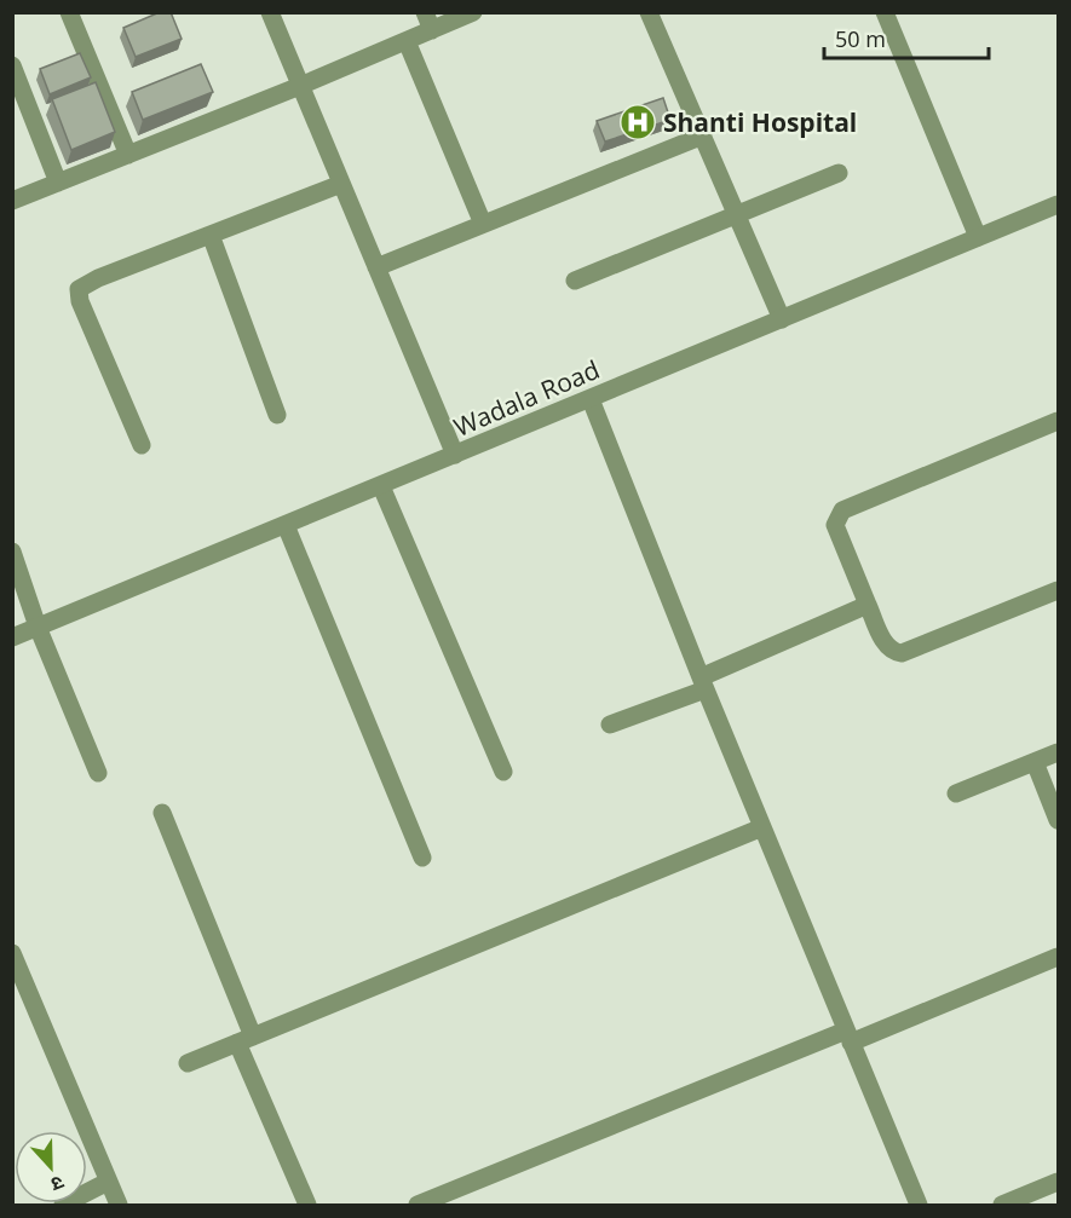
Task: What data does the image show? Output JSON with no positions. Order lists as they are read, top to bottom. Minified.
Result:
{"streets":{"street":["Wadala Road"]},"places":{"hospital":["Shanti Hospital"]},"scale_bar":"50 m","north":"bottom"}
